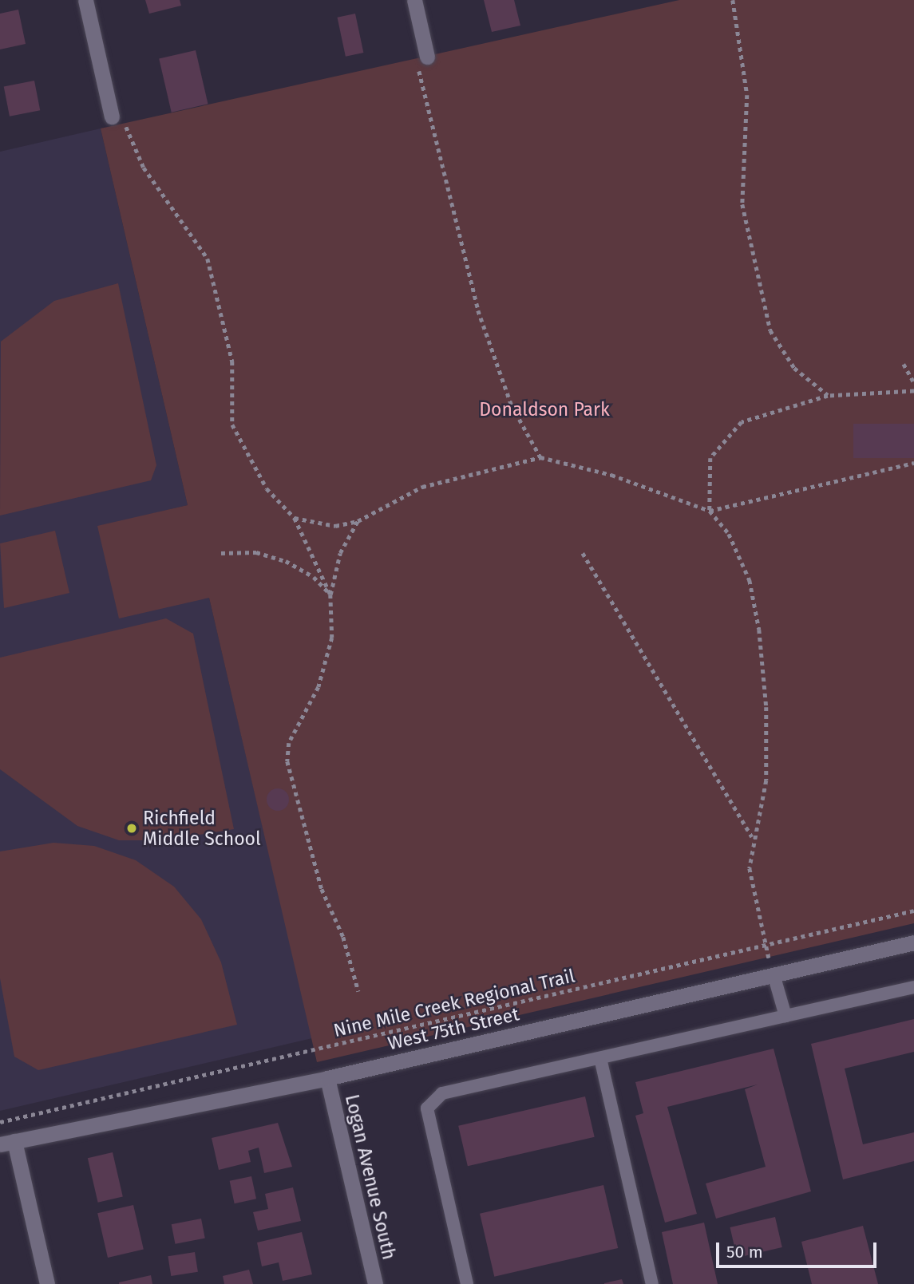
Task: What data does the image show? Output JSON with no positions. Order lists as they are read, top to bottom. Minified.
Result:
{"streets":{"street":["West 75th Street","Logan Avenue South"],"path":["Nine Mile Creek Regional Trail"]},"crossings":[["West 75th Street","Logan Avenue South"]],"parks":["Donaldson Park"],"places":["Richfield Middle School"],"scale_bar":"50 m"}
